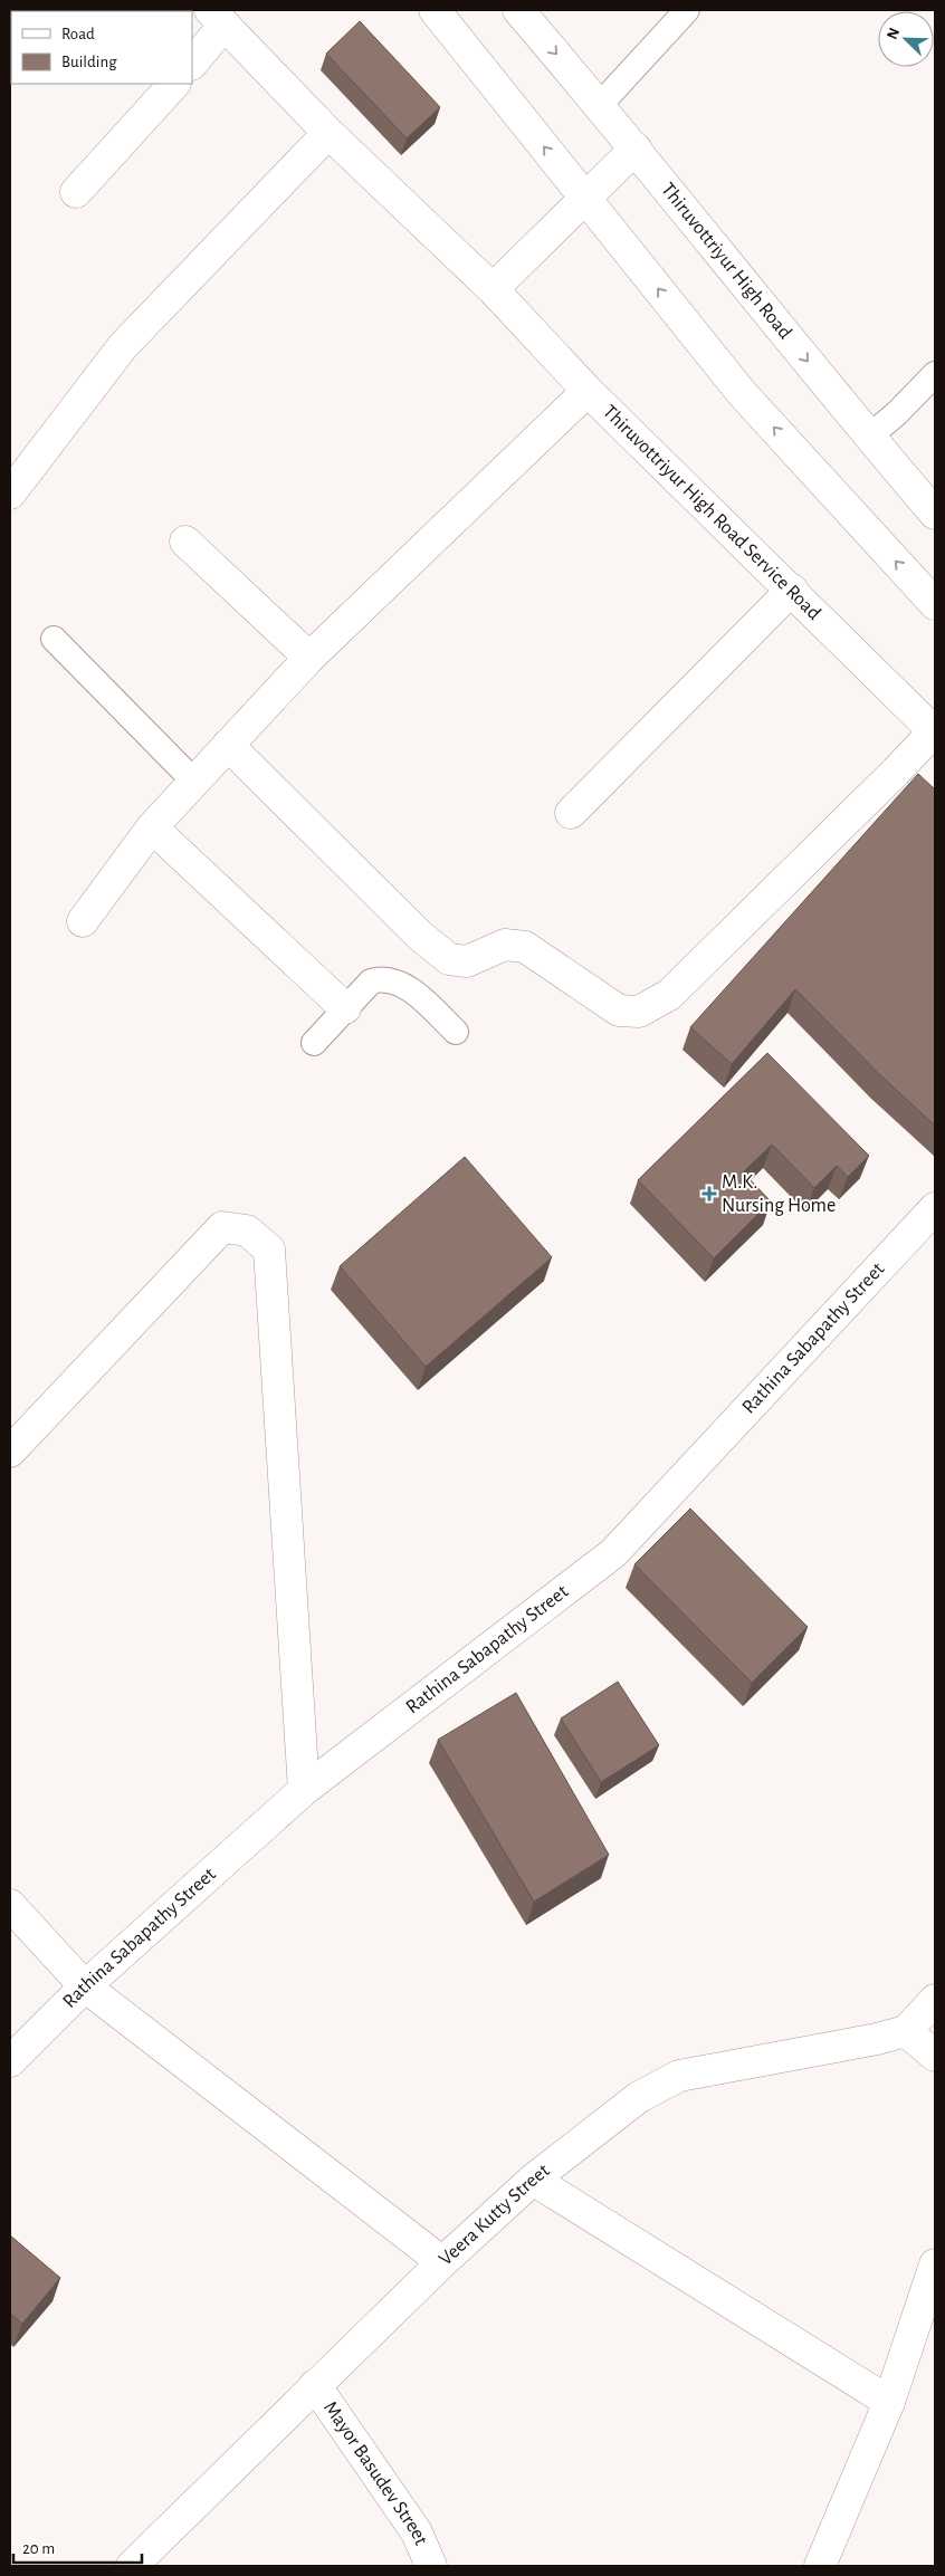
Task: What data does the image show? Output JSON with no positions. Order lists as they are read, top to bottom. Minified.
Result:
{"streets":{"street":["Thiruvottriyur High Road","Thiruvottriyur High Road Service Road","Rathina Sabapathy Street","Veera Kutty Street","Mayor Basudev Street"]},"crossings":[["Veera Kutty Street","Mayor Basudev Street"]],"places":{"health":["M.K. Nursing Home"]},"legend":["Road","Building"],"scale_bar":"20 m","north":"top left"}
